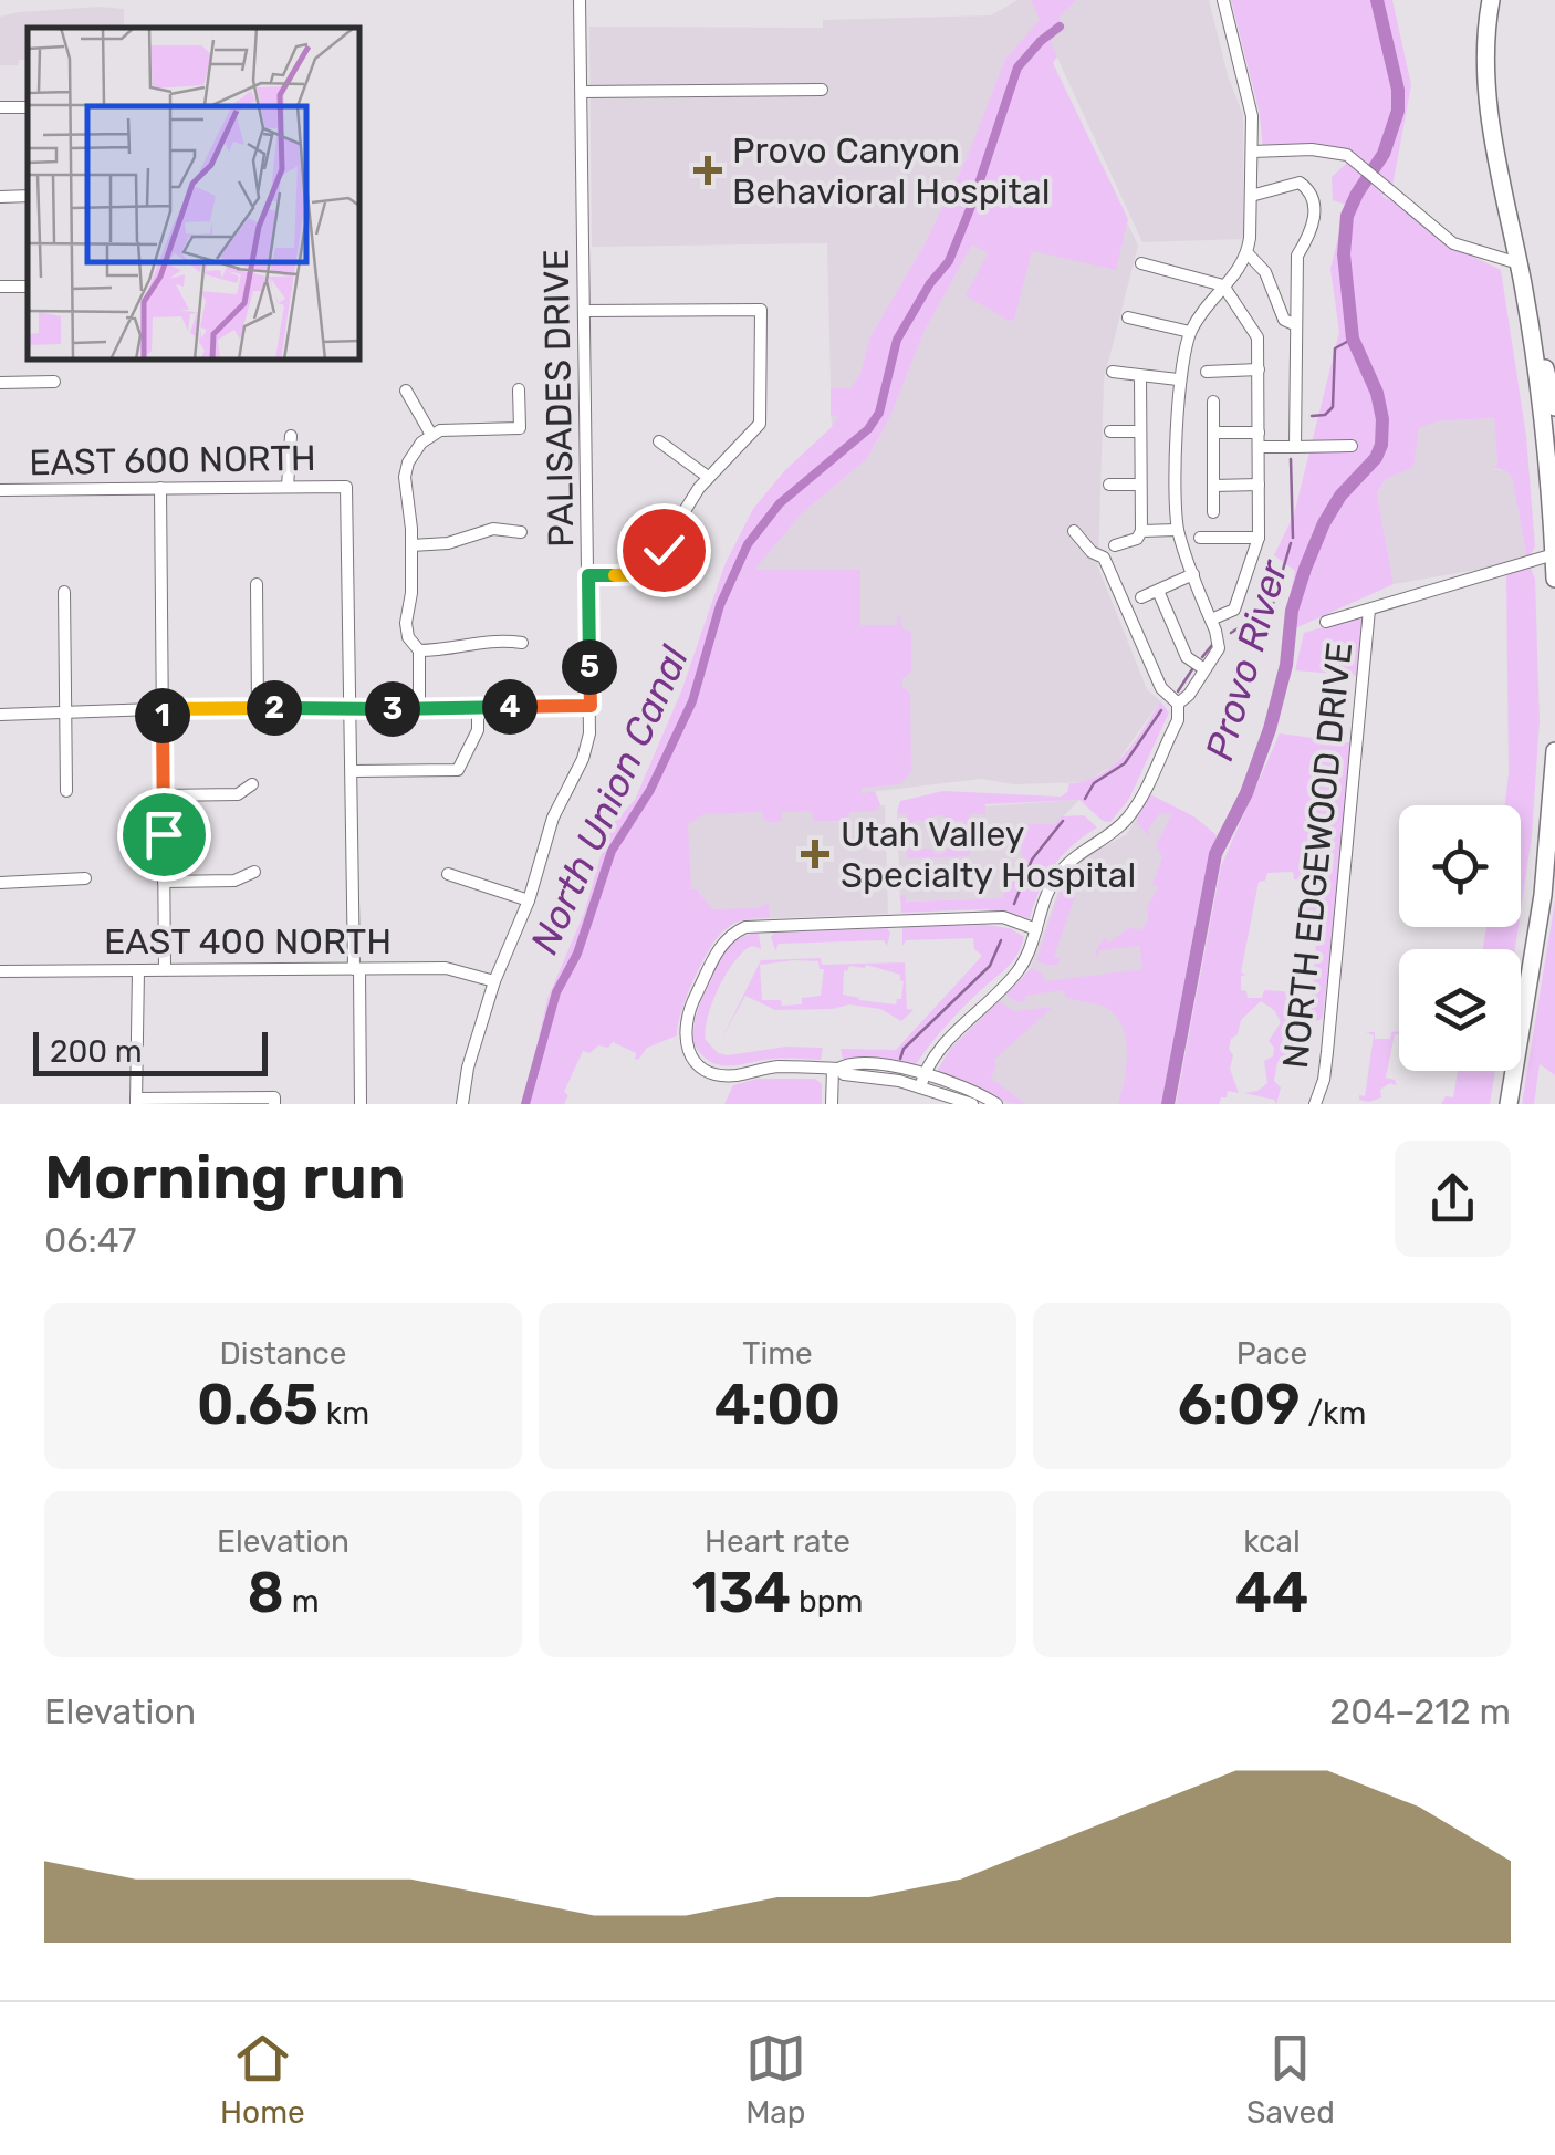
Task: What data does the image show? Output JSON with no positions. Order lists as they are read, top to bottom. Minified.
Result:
{"streets":{"street":["PALISADES DRIVE","EAST 600 NORTH","NORTH EDGEWOOD DRIVE","EAST 400 NORTH"]},"crossings":[["PALISADES DRIVE","EAST 400 NORTH"]],"water":["Provo River","North Union Canal"],"places":{"health":["Provo Canyon Behavioral Hospital","Utah Valley Specialty Hospital"]},"scale_bar":"200 m","page":{"pins":["5","4","2","3","1"],"scale":"200 m","heading":["Morning run","06:47"],"stats":[["Distance","0.65 km"],["Time","4:00"],["Pace","6:09 /km"],["Elevation","8 m"],["Heart rate","134 bpm"],["kcal","44"]],"chart":["Elevation","204–212 m"],"tabs":["Home","Map","Saved"]}}
